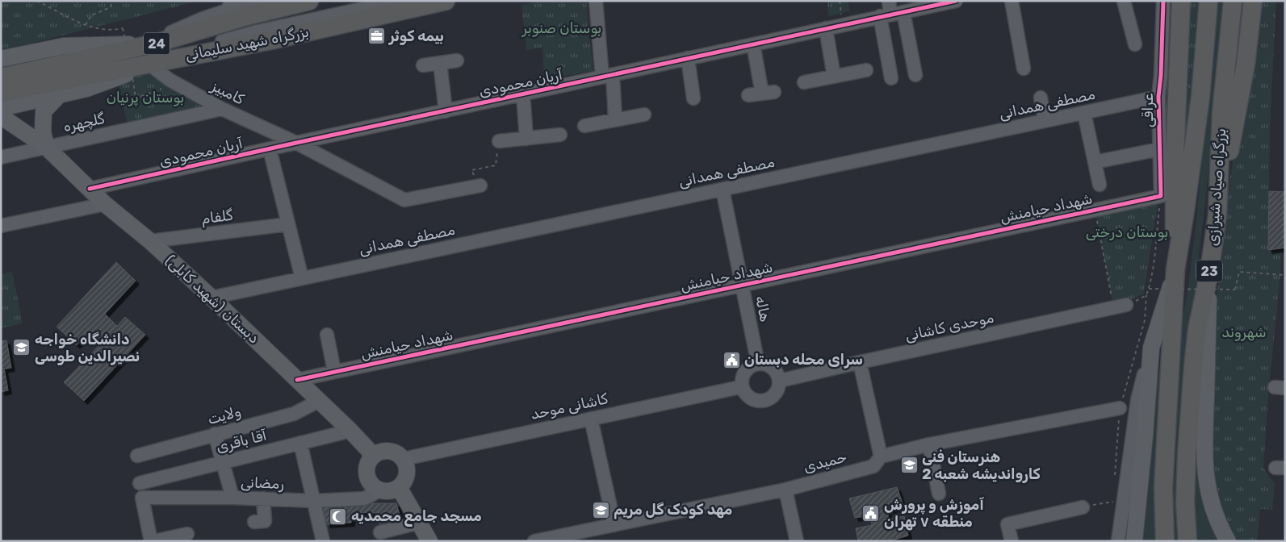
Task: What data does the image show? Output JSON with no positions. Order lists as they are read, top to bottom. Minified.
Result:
{"streets":{"highway":["24","بزرگراه شهید سلیمانی","بزرگراه صیاد شیرازی","23"],"main road":["دبستان (شهید کابلی)"],"street":["آریان محمودی","کامبیز","مصطفی همدانی","عراقی","گلچهره","شهداد حیامنش","گلفام","هاله","موحدی کاشانی","کاشانی موحد","ولایت","آقا باقری","حمیدی","رمضانی"]},"crossings":[["بزرگراه شهید سلیمانی","کامبیز"],["آریان محمودی","کامبیز"],["آریان محمودی","دبستان (شهید کابلی)"],["کامبیز","گلچهره"],["مصطفی همدانی","عراقی"],["مصطفی همدانی","دبستان (شهید کابلی)"],["مصطفی همدانی","هاله"],["عراقی","شهداد حیامنش"],["گلچهره","دبستان (شهید کابلی)"],["شهداد حیامنش","دبستان (شهید کابلی)"],["شهداد حیامنش","هاله"],["گلفام","دبستان (شهید کابلی)"],["دبستان (شهید کابلی)","کاشانی موحد"],["دبستان (شهید کابلی)","ولایت"],["دبستان (شهید کابلی)","آقا باقری"],["دبستان (شهید کابلی)","رمضانی"],["هاله","موحدی کاشانی"],["هاله","کاشانی موحد"],["موحدی کاشانی","کاشانی موحد"],["کاشانی موحد","رمضانی"]],"parks":["بوستان صنوبر","بوستان پرنیان","بوستان درختی","شهروند"],"places":{"office":["بیمه کوثر"],"school or university":["دانشگاه خواجه نصیرالدین طوسی","هنرستان فنی کارواندیشه شعبه 2","مهد کودک گل مریم"],"public building":["سرای محله دبستان","آموزش و پرورش منطقه ۷ تهران"],"mosque":["مسجد جامع محمدیه"]}}
